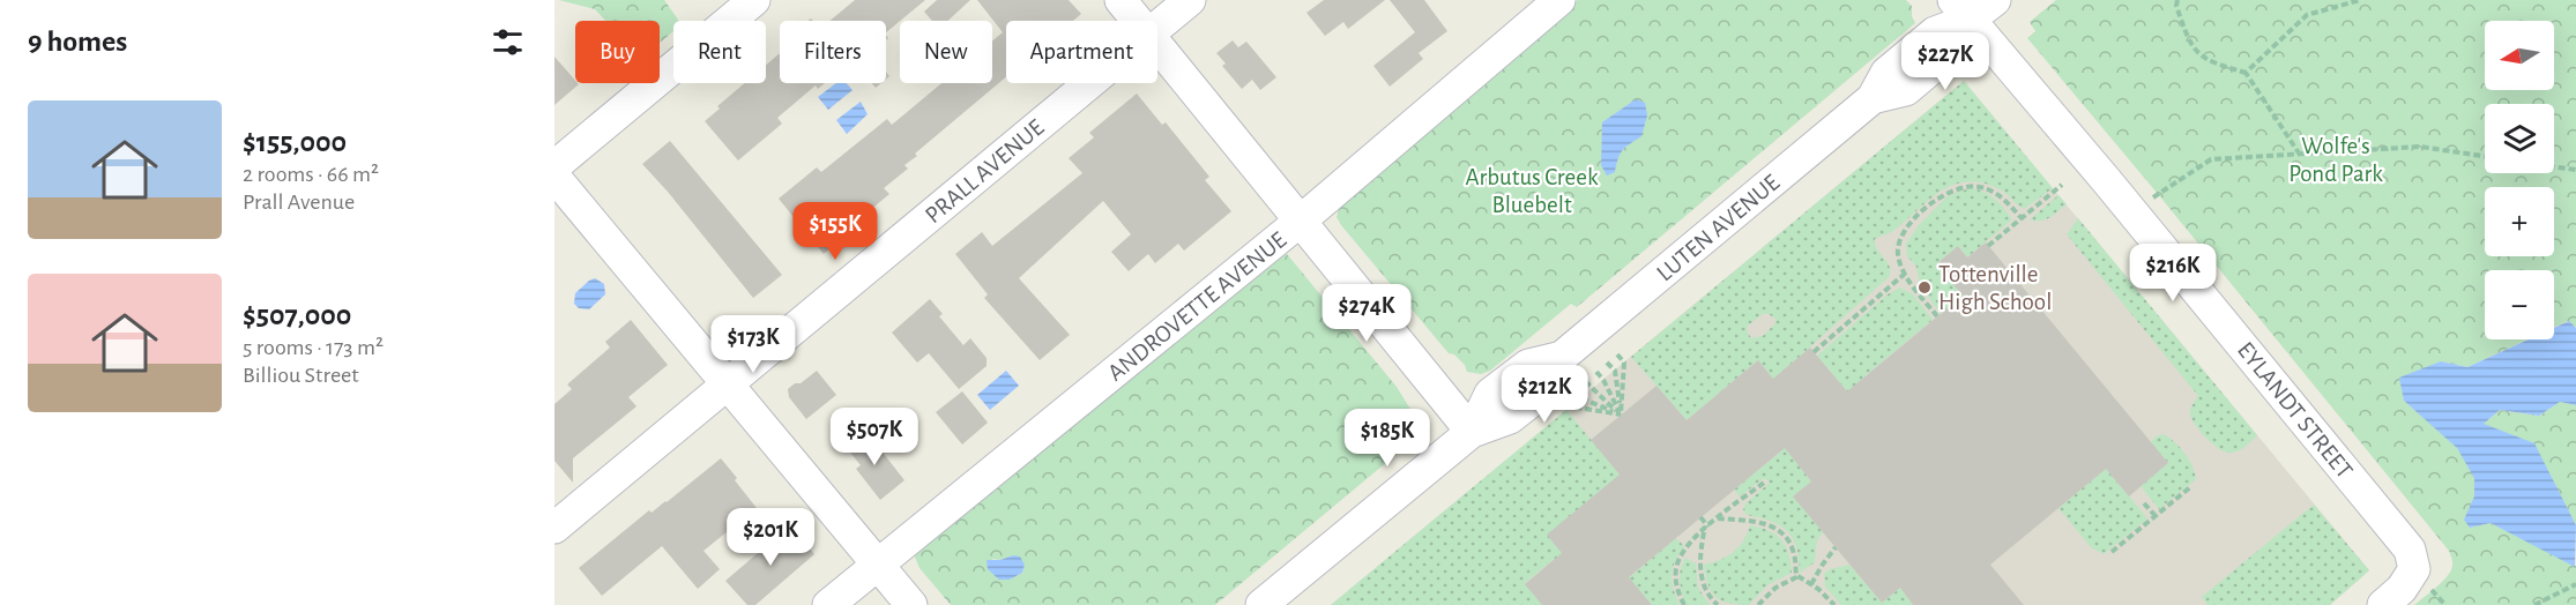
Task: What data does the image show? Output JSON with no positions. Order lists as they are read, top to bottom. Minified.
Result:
{"streets":{"street":["PRALL AVENUE","LUTEN AVENUE","ANDROVETTE AVENUE","EYLANDT STREET"]},"crossings":[["LUTEN AVENUE","EYLANDT STREET"]],"parks":["Wolfe's Pond Park","Arbutus Creek Bluebelt"],"places":["Tottenville High School"],"north":"left","page":{"heading":"9 homes","map_buttons":["+","−"],"chip":["Buy","Rent","Filters","New","Apartment"],"price":["$227K","$155K","$216K","$274K","$173K","$212K","$507K","$185K","$201K"],"list":[{"name":"$155,000","note":"2 rooms · 66 m² · Prall Avenue"},{"name":"$507,000","note":"5 rooms · 173 m² · Billiou Street"}]}}
